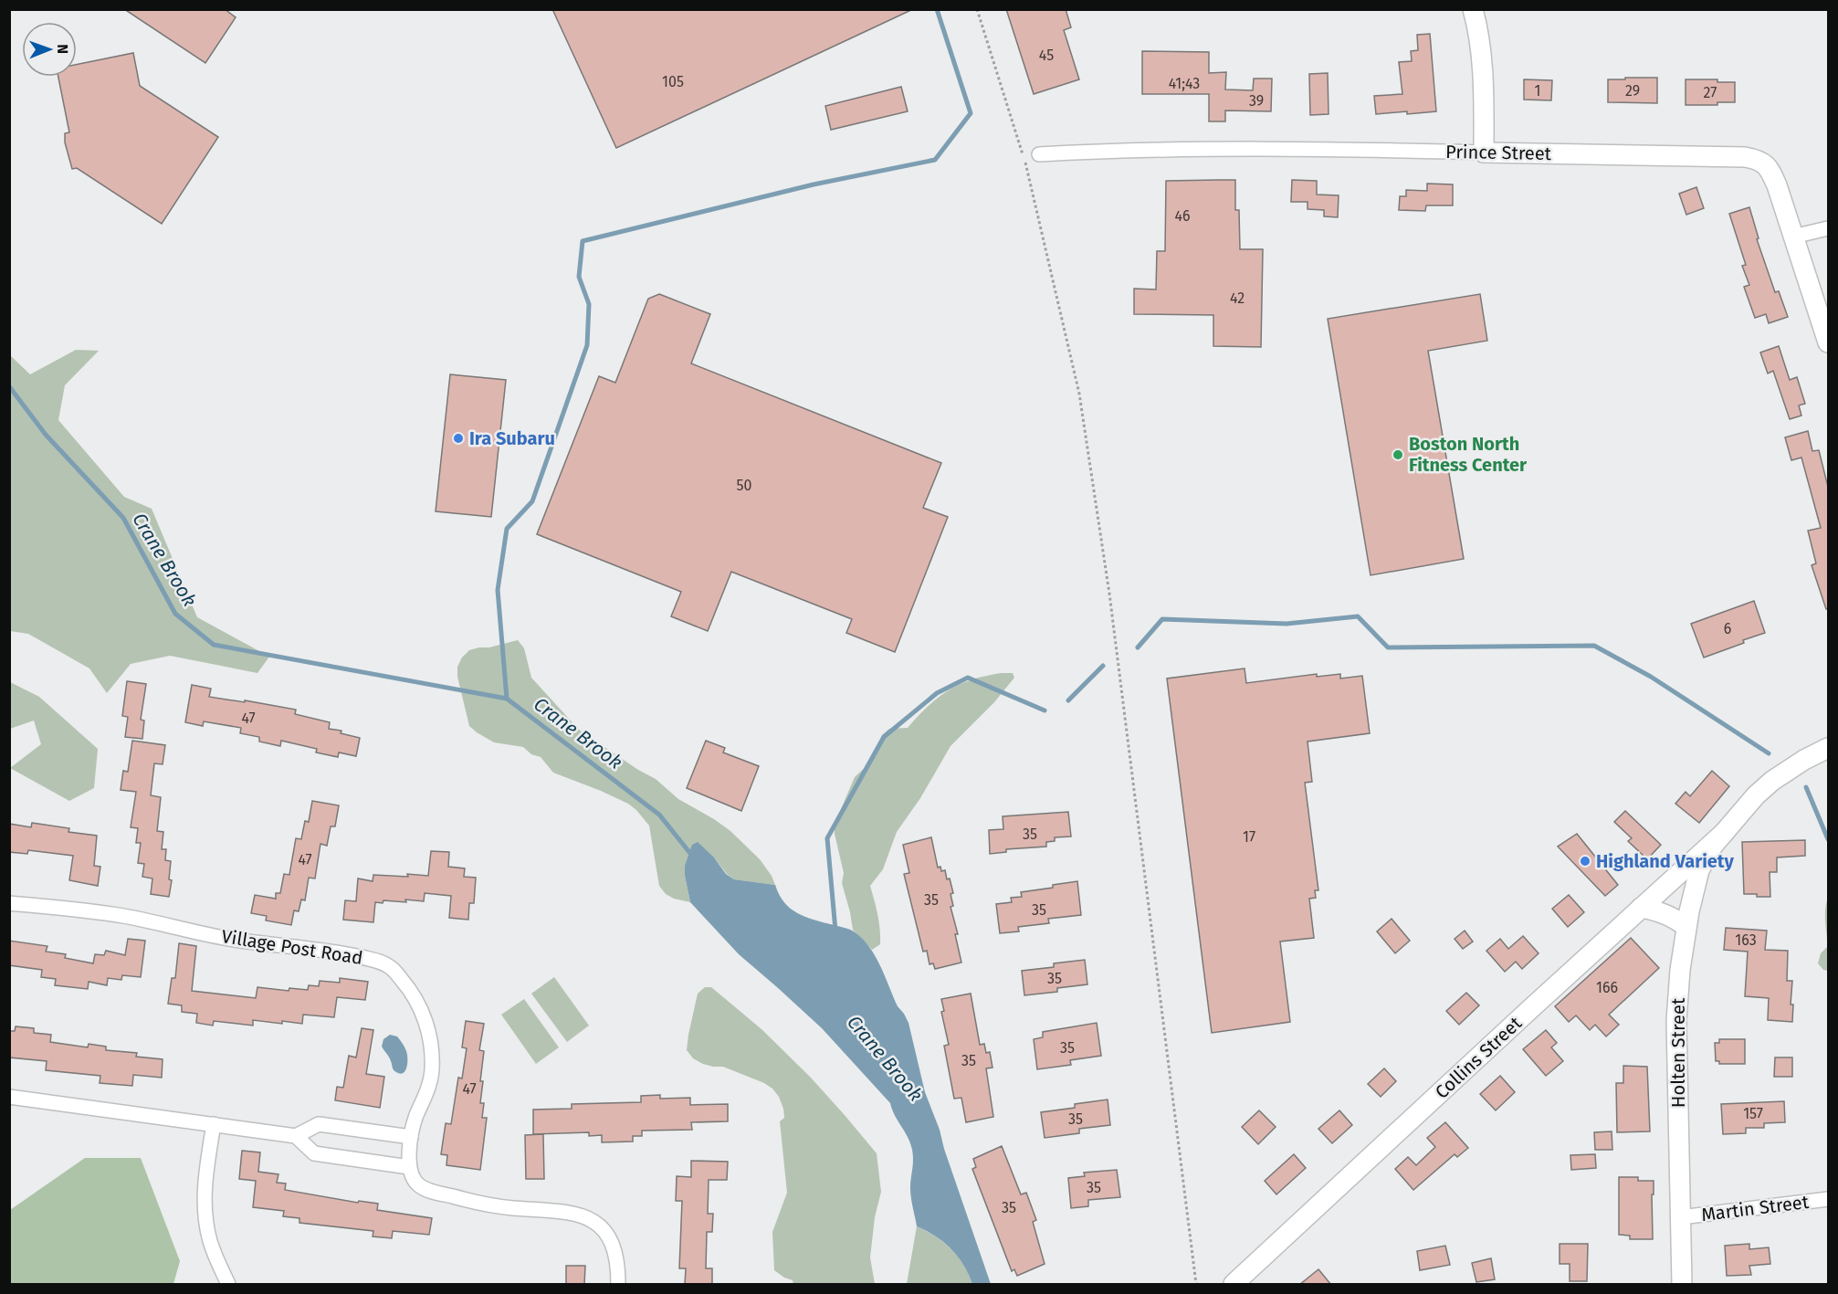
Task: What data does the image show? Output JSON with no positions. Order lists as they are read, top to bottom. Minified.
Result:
{"streets":{"main road":["Prince Street","Holten Street","Collins Street"],"street":["Village Post Road","Martin Street"]},"crossings":[["Holten Street","Collins Street"],["Holten Street","Martin Street"]],"water":["Crane Brook"],"places":["Ira Subaru","Boston North Fitness Center","Highland Variety"],"house_numbers":["45","105","41;43","1","29","27","39","46","42","50","6","47","35","17","47","35","35","163","35","166","35","35","47","157","35","35","35"],"north":"right"}
